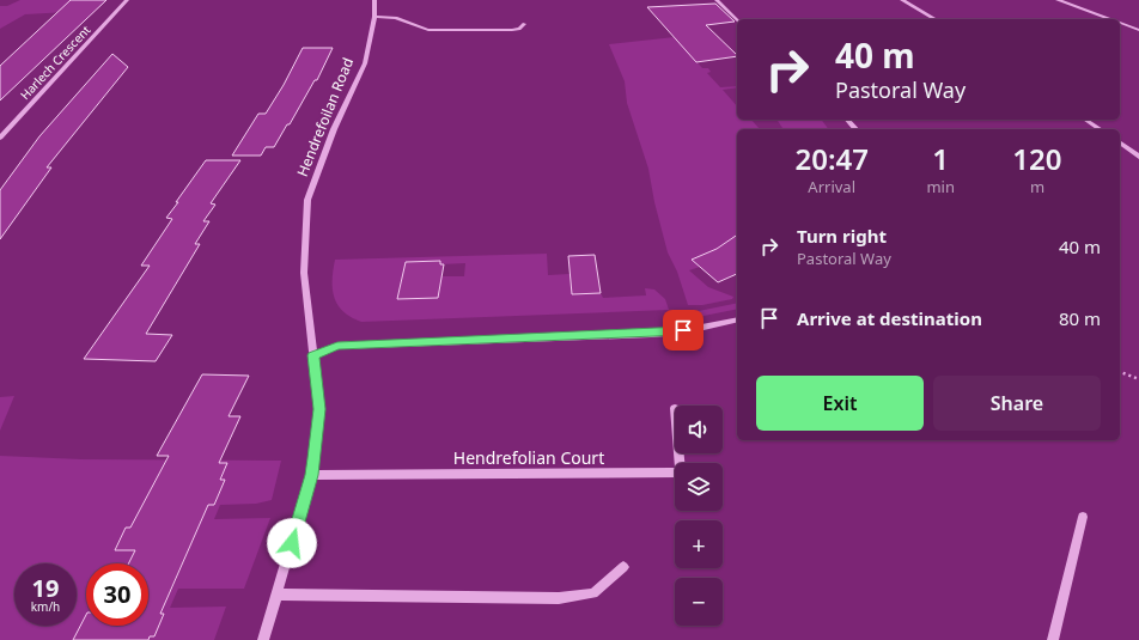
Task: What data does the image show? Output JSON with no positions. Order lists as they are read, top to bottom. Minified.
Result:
{"streets":{"street":["Harlech Crescent","Hendrefoilan Road","Hendrefolian Court"]},"crossings":[["Hendrefoilan Road","Hendrefolian Court"]],"page":{"turn":["40 m","Pastoral Way"],"eta":["20:47","Arrival","1","min","120","m"],"list":[{"name":"Turn right","note":"Pastoral Way","value":"40 m"},{"name":"Arrive at destination","value":"80 m"}],"buttons":["Exit","Share"],"map_buttons":["+","−"],"speed":"19 km/h","limit":"30"}}
